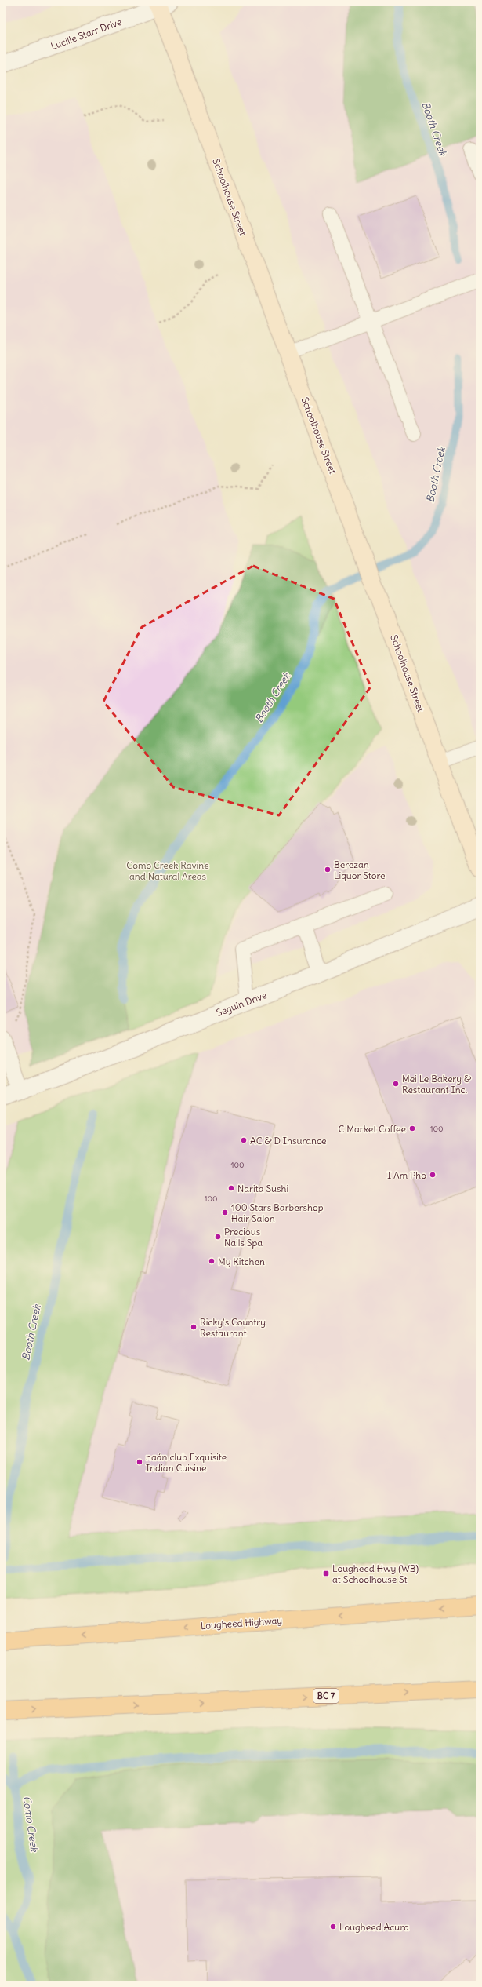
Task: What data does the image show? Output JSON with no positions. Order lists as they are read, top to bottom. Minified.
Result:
{"streets":{"main road":["Schoolhouse Street","Lougheed Highway","BC 7"],"street":["Lucille Starr Drive","Seguin Drive"]},"crossings":[["Lucille Starr Drive","Schoolhouse Street"]],"water":["Booth Creek","Como Creek"],"parks":["Como Creek Ravine and Natural Areas"],"places":{"other":["Berezan Liquor Store","Mei Le Bakery & Restaurant Inc.","C Market Coffee","AC & D Insurance","I Am Pho","Narita Sushi","100 Stars Barbershop Hair Salon","Precious Nails Spa","My Kitchen","Ricky's Country Restaurant","naán club Exquisite Indian Cuisine","Lougheed Acura"],"transit":["Lougheed Hwy (WB) at Schoolhouse St"]},"house_numbers":["100","100","100"]}
